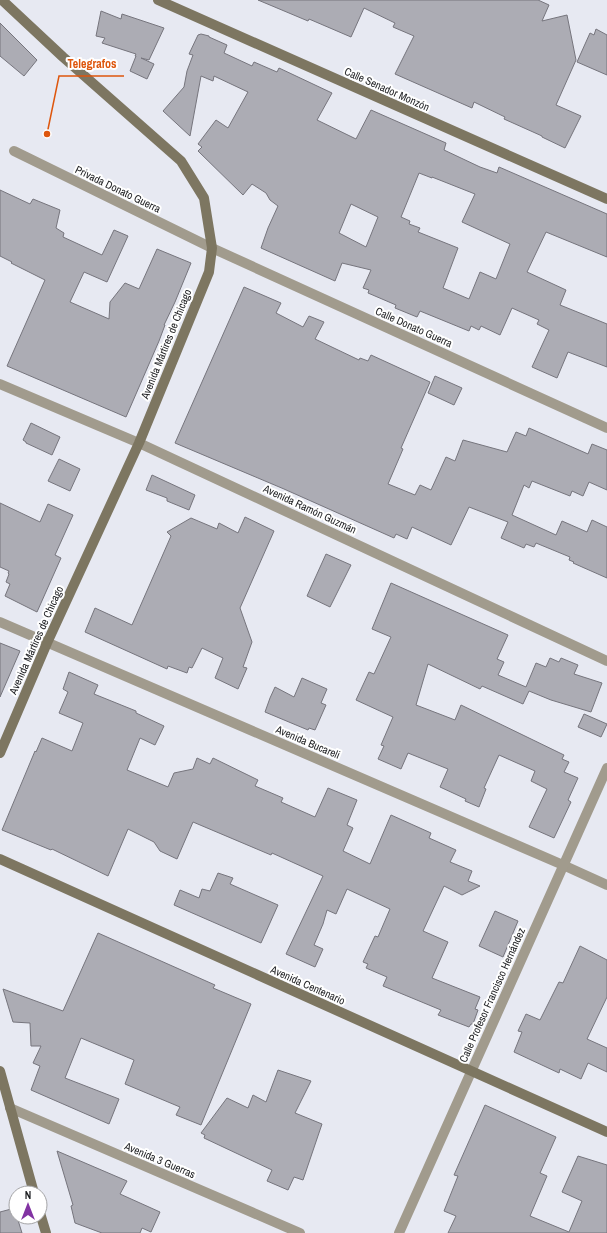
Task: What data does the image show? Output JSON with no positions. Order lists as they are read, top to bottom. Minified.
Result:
{"streets":{"street":["Calle Senador Monzón","Privada Donato Guerra","Calle Donato Guerra","Avenida Mártires de Chicago","Avenida Ramón Guzmán","Avenida Bucareli","Avenida Centenario","Calle Profesor Francisco Hernández","Avenida 3 Guerras"]},"crossings":[["Privada Donato Guerra","Calle Donato Guerra"],["Privada Donato Guerra","Avenida Mártires de Chicago"],["Calle Donato Guerra","Avenida Mártires de Chicago"],["Avenida Mártires de Chicago","Avenida Ramón Guzmán"],["Avenida Mártires de Chicago","Avenida Bucareli"],["Avenida Bucareli","Calle Profesor Francisco Hernández"],["Avenida Centenario","Calle Profesor Francisco Hernández"]],"places":["Telegrafos"],"north":"top"}
